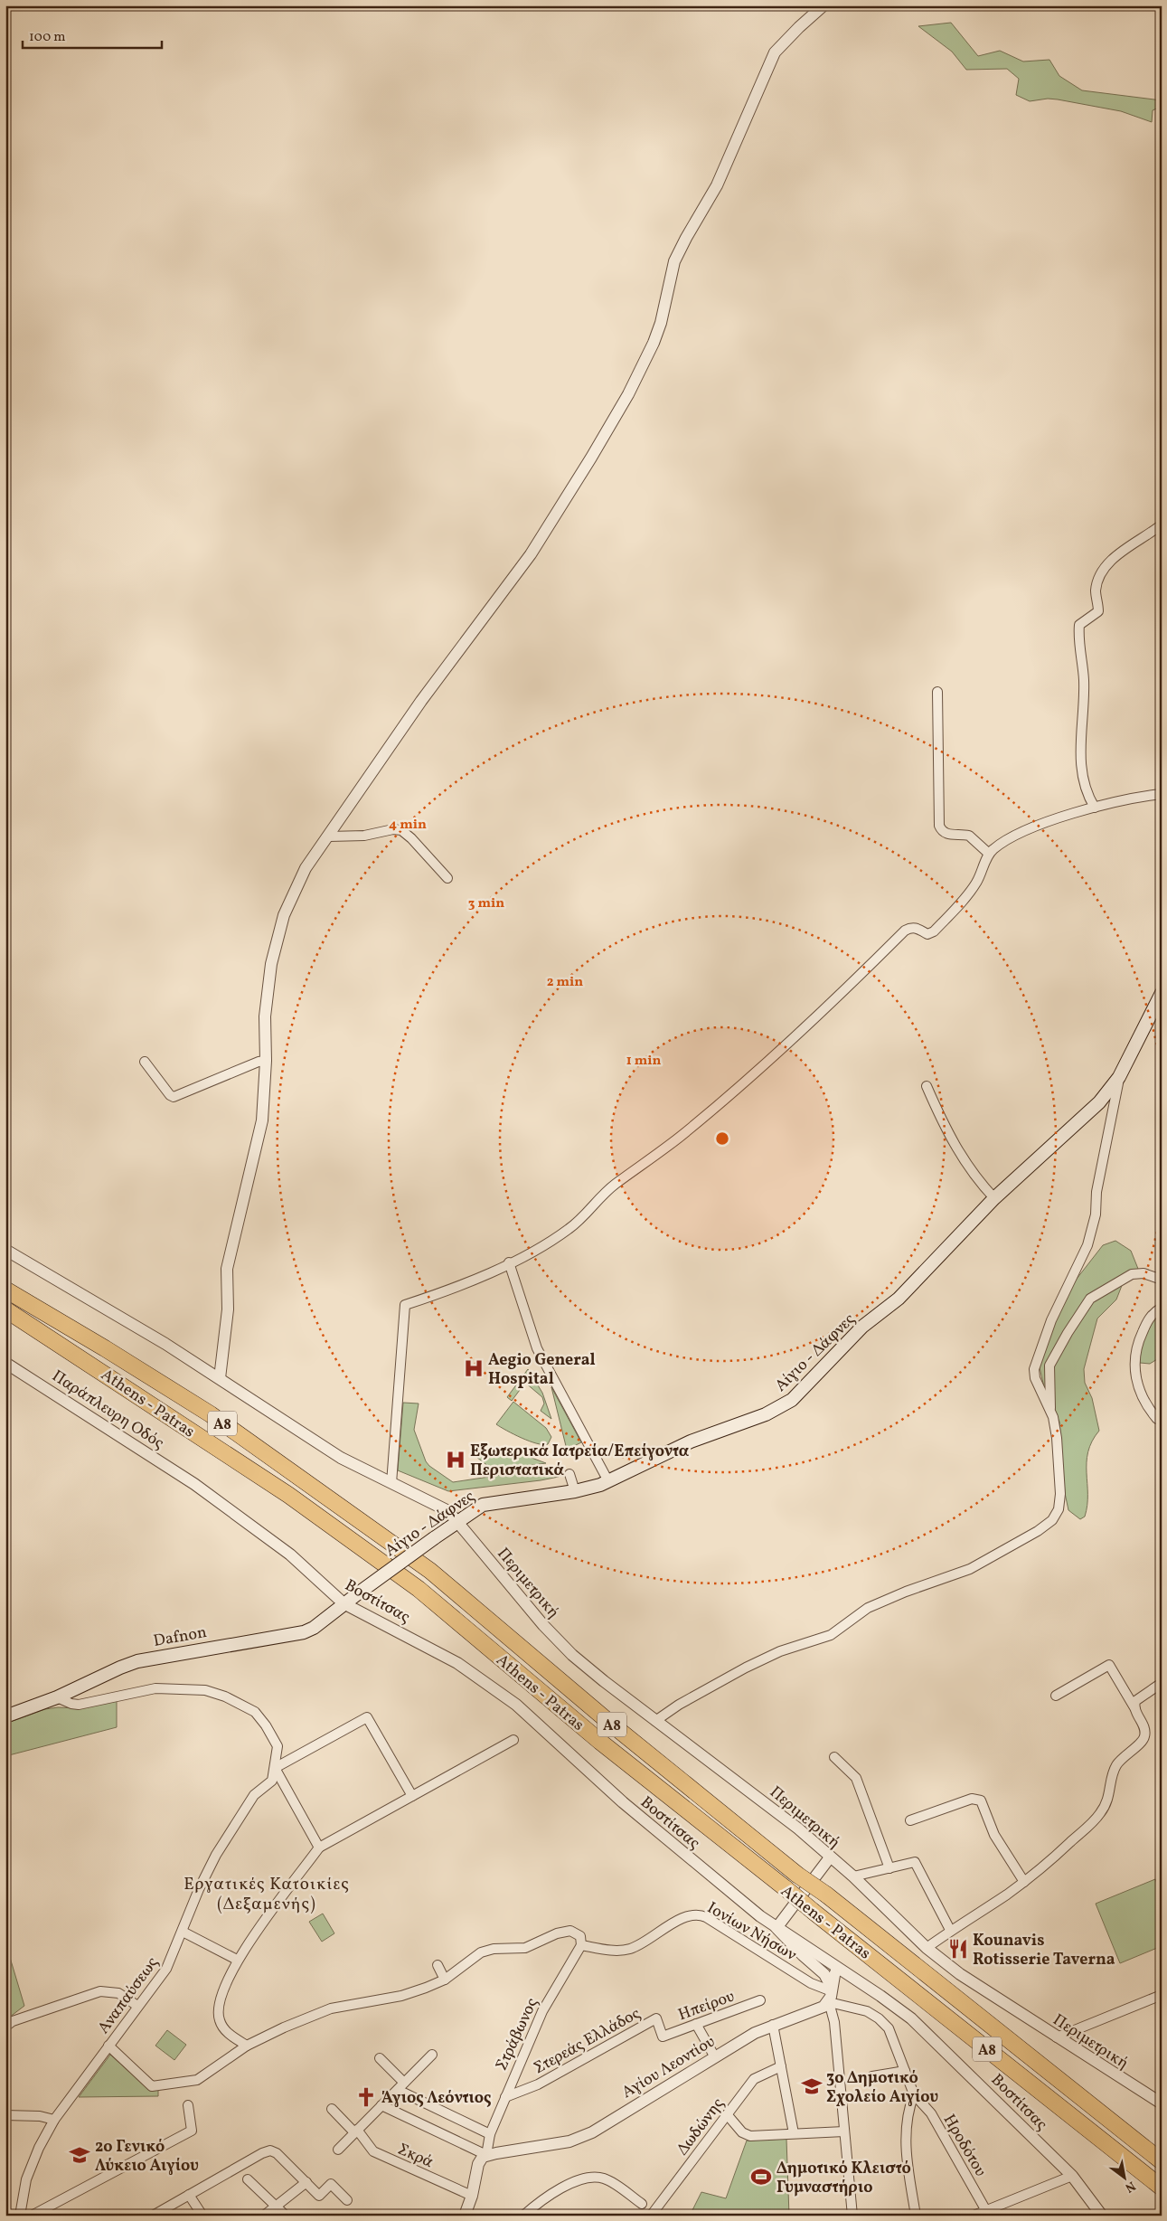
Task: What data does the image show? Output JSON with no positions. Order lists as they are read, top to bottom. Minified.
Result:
{"streets":{"highway":["Athens - Patras","Α8"],"main road":["Αίγιο - Δάφνες","Dafnon"],"street":["Παράπλευρη Οδός","Περιμετρική","Βοστίτσας","Ιονίων Νήσων","Αναπαύσεως","Ηπείρου","Στράβωνος","Στερεάς Ελλάδος","Αγίου Λεοντίου","Δωδώνης","Ηροδότου","Σκρά"]},"crossings":[["Αίγιο - Δάφνες","Περιμετρική"],["Αίγιο - Δάφνες","Dafnon"],["Παράπλευρη Οδός","Βοστίτσας"],["Βοστίτσας","Dafnon"],["Dafnon","Αναπαύσεως"],["Ιονίων Νήσων","Στράβωνος"],["Ιονίων Νήσων","Αγίου Λεοντίου"],["Ιονίων Νήσων","Ηροδότου"],["Ηπείρου","Στερεάς Ελλάδος"],["Στράβωνος","Στερεάς Ελλάδος"],["Στράβωνος","Αγίου Λεοντίου"],["Στράβωνος","Σκρά"],["Αγίου Λεοντίου","Ηροδότου"]],"districts":["Εργατικές Κατοικίες (Δεξαμενής)"],"places":{"hospital":["Aegio General Hospital","Εξωτερικά Ιατρεία/Επείγοντα Περιστατικά"],"restaurant":["Kounavis Rotisserie Taverna"],"school or university":["3ο Δημοτικό Σχολείο Αιγίου","2ο Γενικό Λύκειο Αιγίου"],"church":["Άγιος Λεόντιος"],"sports":["Δημοτικό Κλειστό Γυμναστήριο"]},"scale_bar":"100 m","north":"bottom right","rings":["4 min","3 min","2 min","1 min"]}
